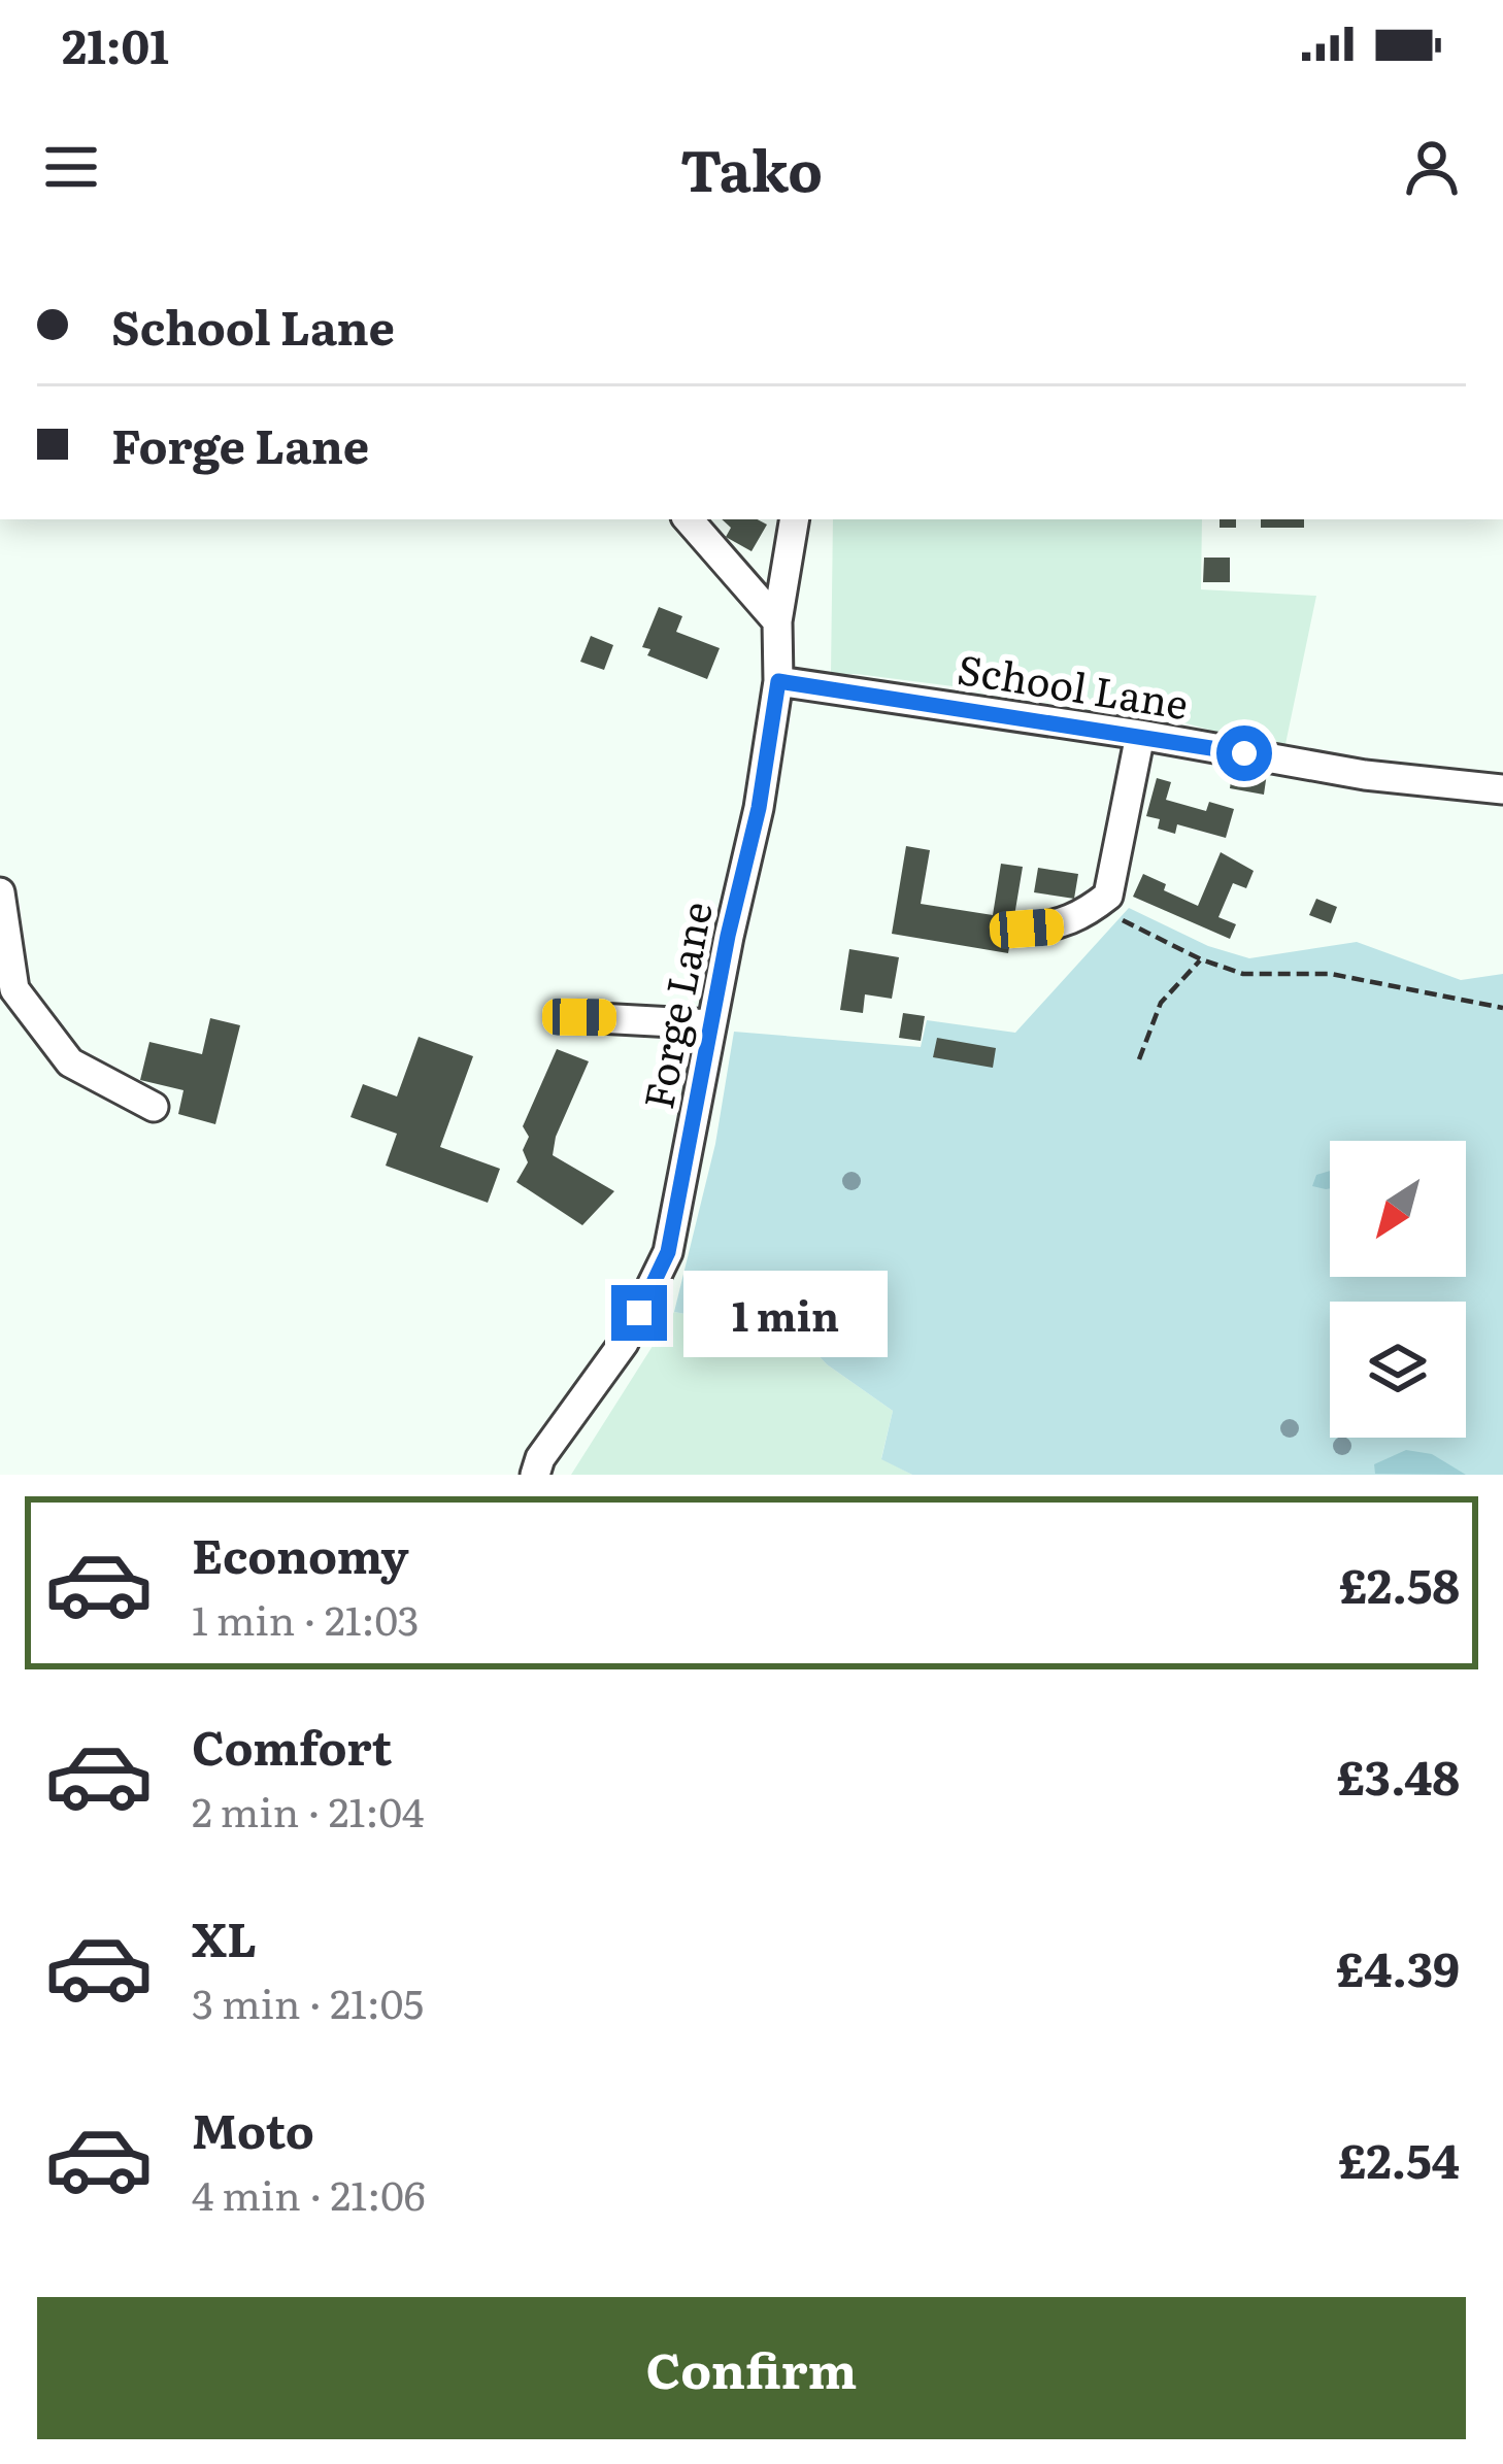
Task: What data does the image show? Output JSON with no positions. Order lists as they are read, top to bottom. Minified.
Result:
{"streets":{"street":["School Lane","Forge Lane"]},"crossings":[["School Lane","Forge Lane"]],"north":"bottom left","page":{"status":"21:01","header":"Tako","banner":["School Lane","Forge Lane"],"bubble":"1 min","list":[{"name":"Economy","note":"1 min · 21:03","value":"£2.58"},{"name":"Comfort","note":"2 min · 21:04","value":"£3.48"},{"name":"XL","note":"3 min · 21:05","value":"£4.39"},{"name":"Moto","note":"4 min · 21:06","value":"£2.54"}],"buttons":"Confirm"}}
